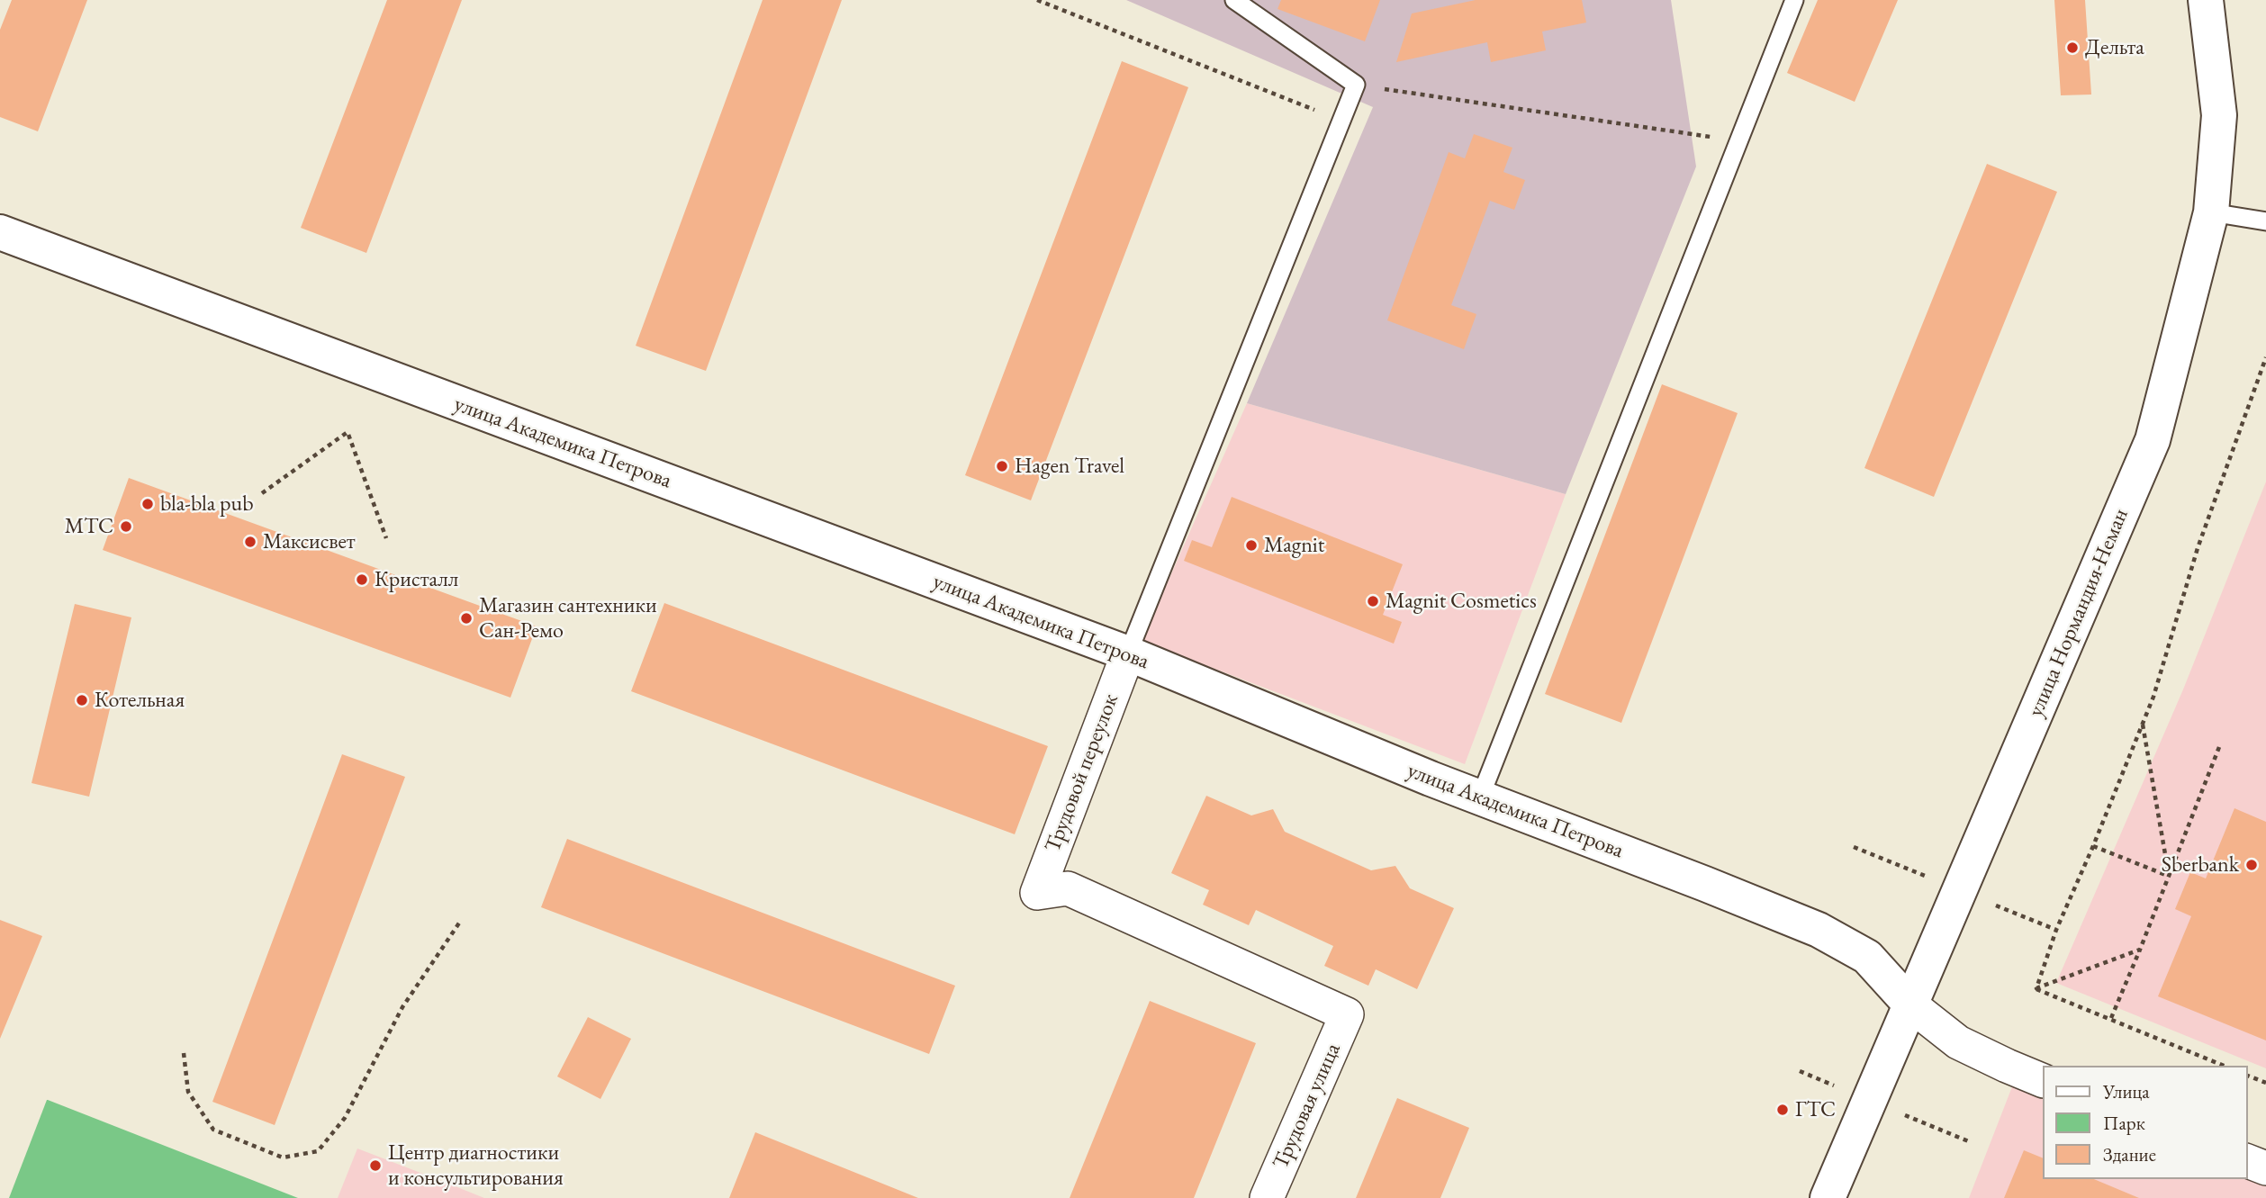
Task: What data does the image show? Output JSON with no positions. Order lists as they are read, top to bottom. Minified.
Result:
{"streets":{"street":["улица Академика Петрова","улица Нормандия-Неман","Трудовой переулок","Трудовая улица"]},"crossings":[["улица Академика Петрова","улица Нормандия-Неман"],["улица Академика Петрова","Трудовой переулок"],["Трудовой переулок","Трудовая улица"]],"places":["Дельта","Hagen Travel","bla-bla pub","МТС","Максисвет","Magnit","Кристалл","Magnit Cosmetics","Магазин сантехники Сан-Ремо","Котельная","Sberbank","ГТС","Центр диагностики и консультирования"],"legend":["Улица","Парк","Здание"]}
